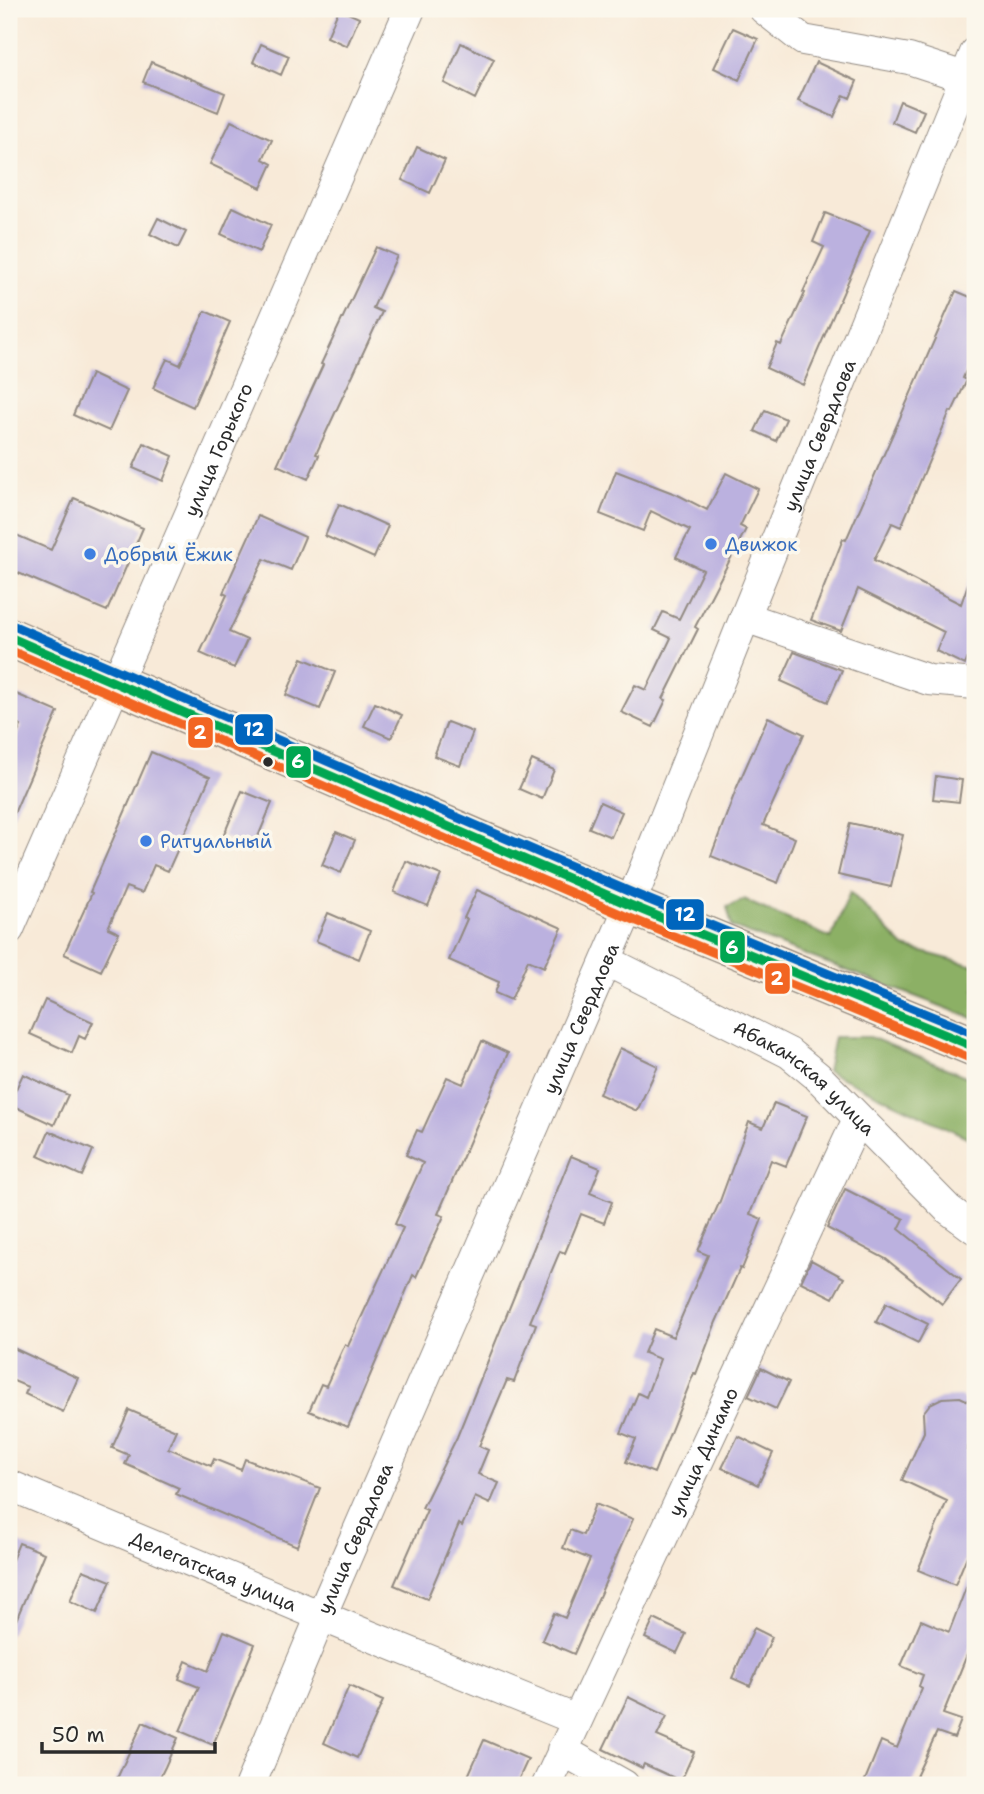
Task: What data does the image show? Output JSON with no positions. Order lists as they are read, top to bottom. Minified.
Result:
{"streets":{"street":["улица Свердлова","улица Горького","Абаканская улица","улица Динамо","Делегатская улица"]},"crossings":[["улица Свердлова","Абаканская улица"],["улица Свердлова","Делегатская улица"],["Абаканская улица","улица Динамо"],["улица Динамо","Делегатская улица"]],"places":["Движок","Добрый Ёжик","Ритуальный"],"lines":["transit line 12","transit line 6","transit line 2"],"scale_bar":"50 m"}
